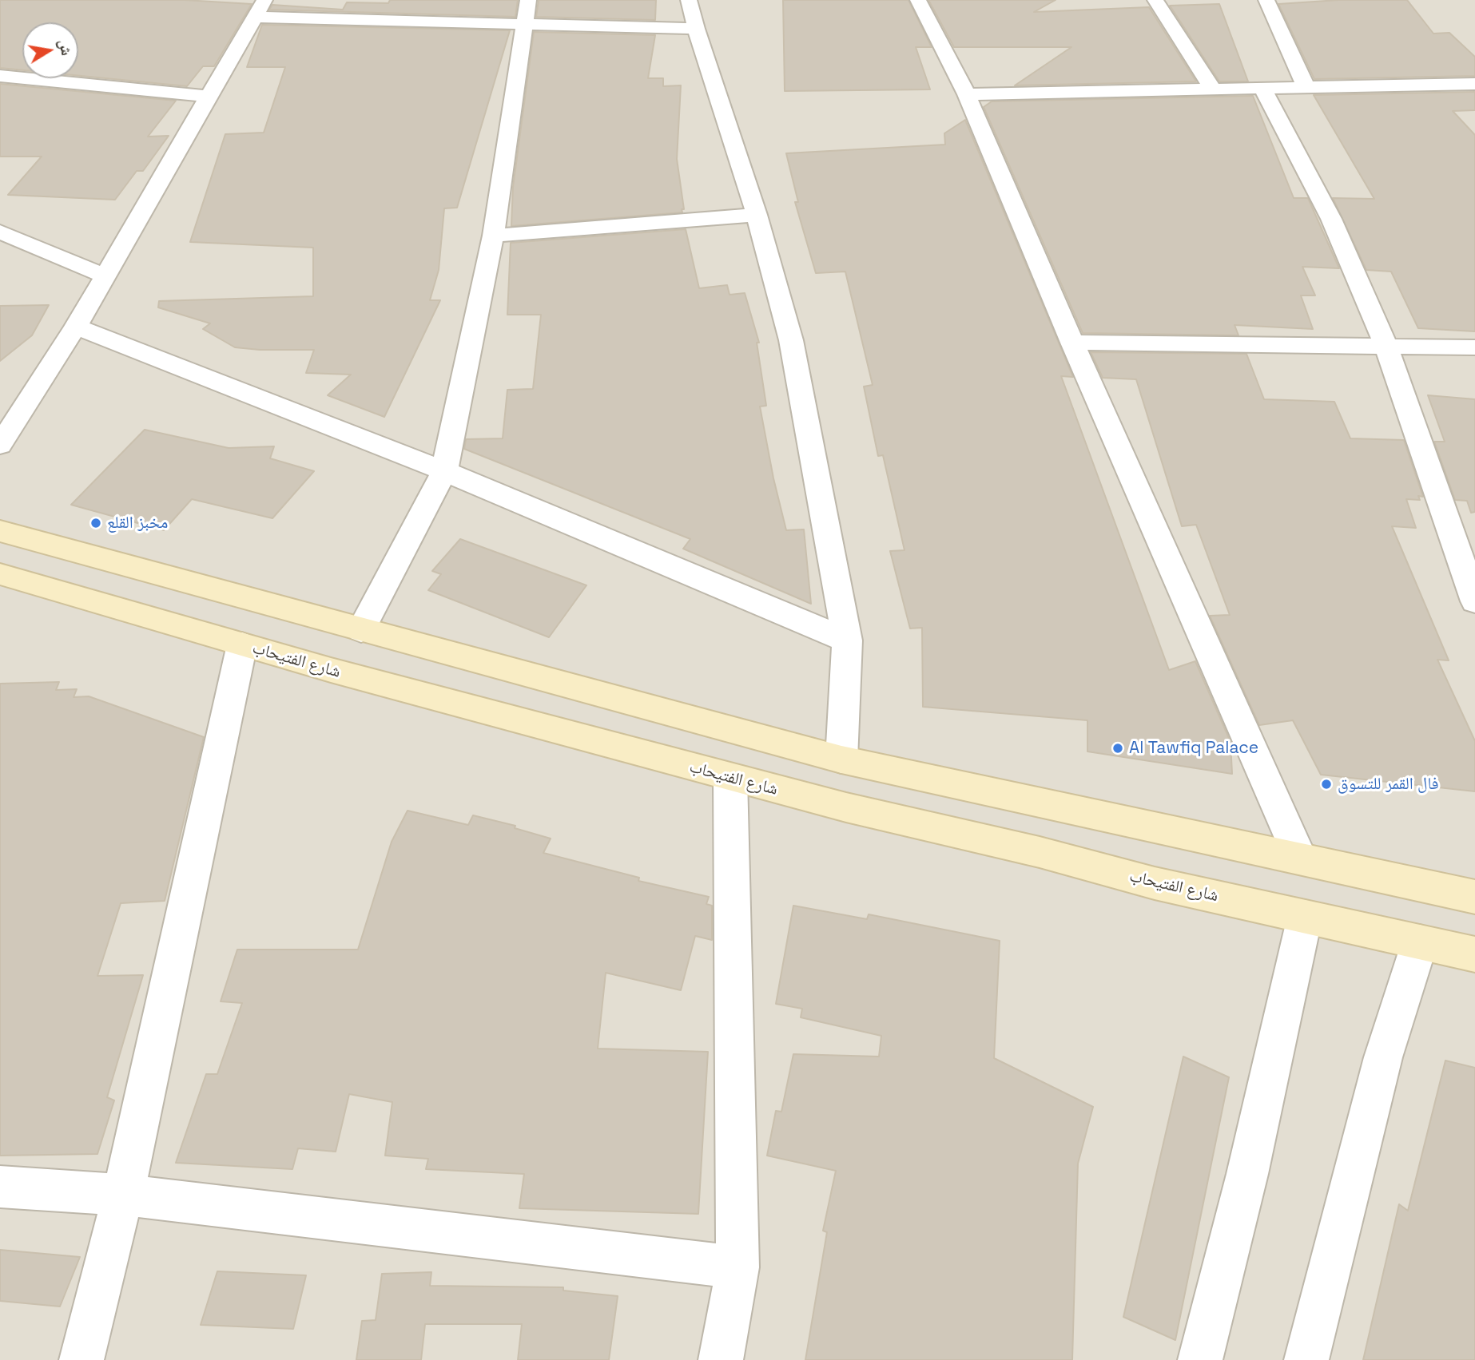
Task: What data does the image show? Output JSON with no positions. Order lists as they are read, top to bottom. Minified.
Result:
{"streets":{"main road":["شارع الفتيحاب"]},"places":["مخبز القلع","Al Tawfiq Palace","فال القمر للتسوق"],"north":"right"}
